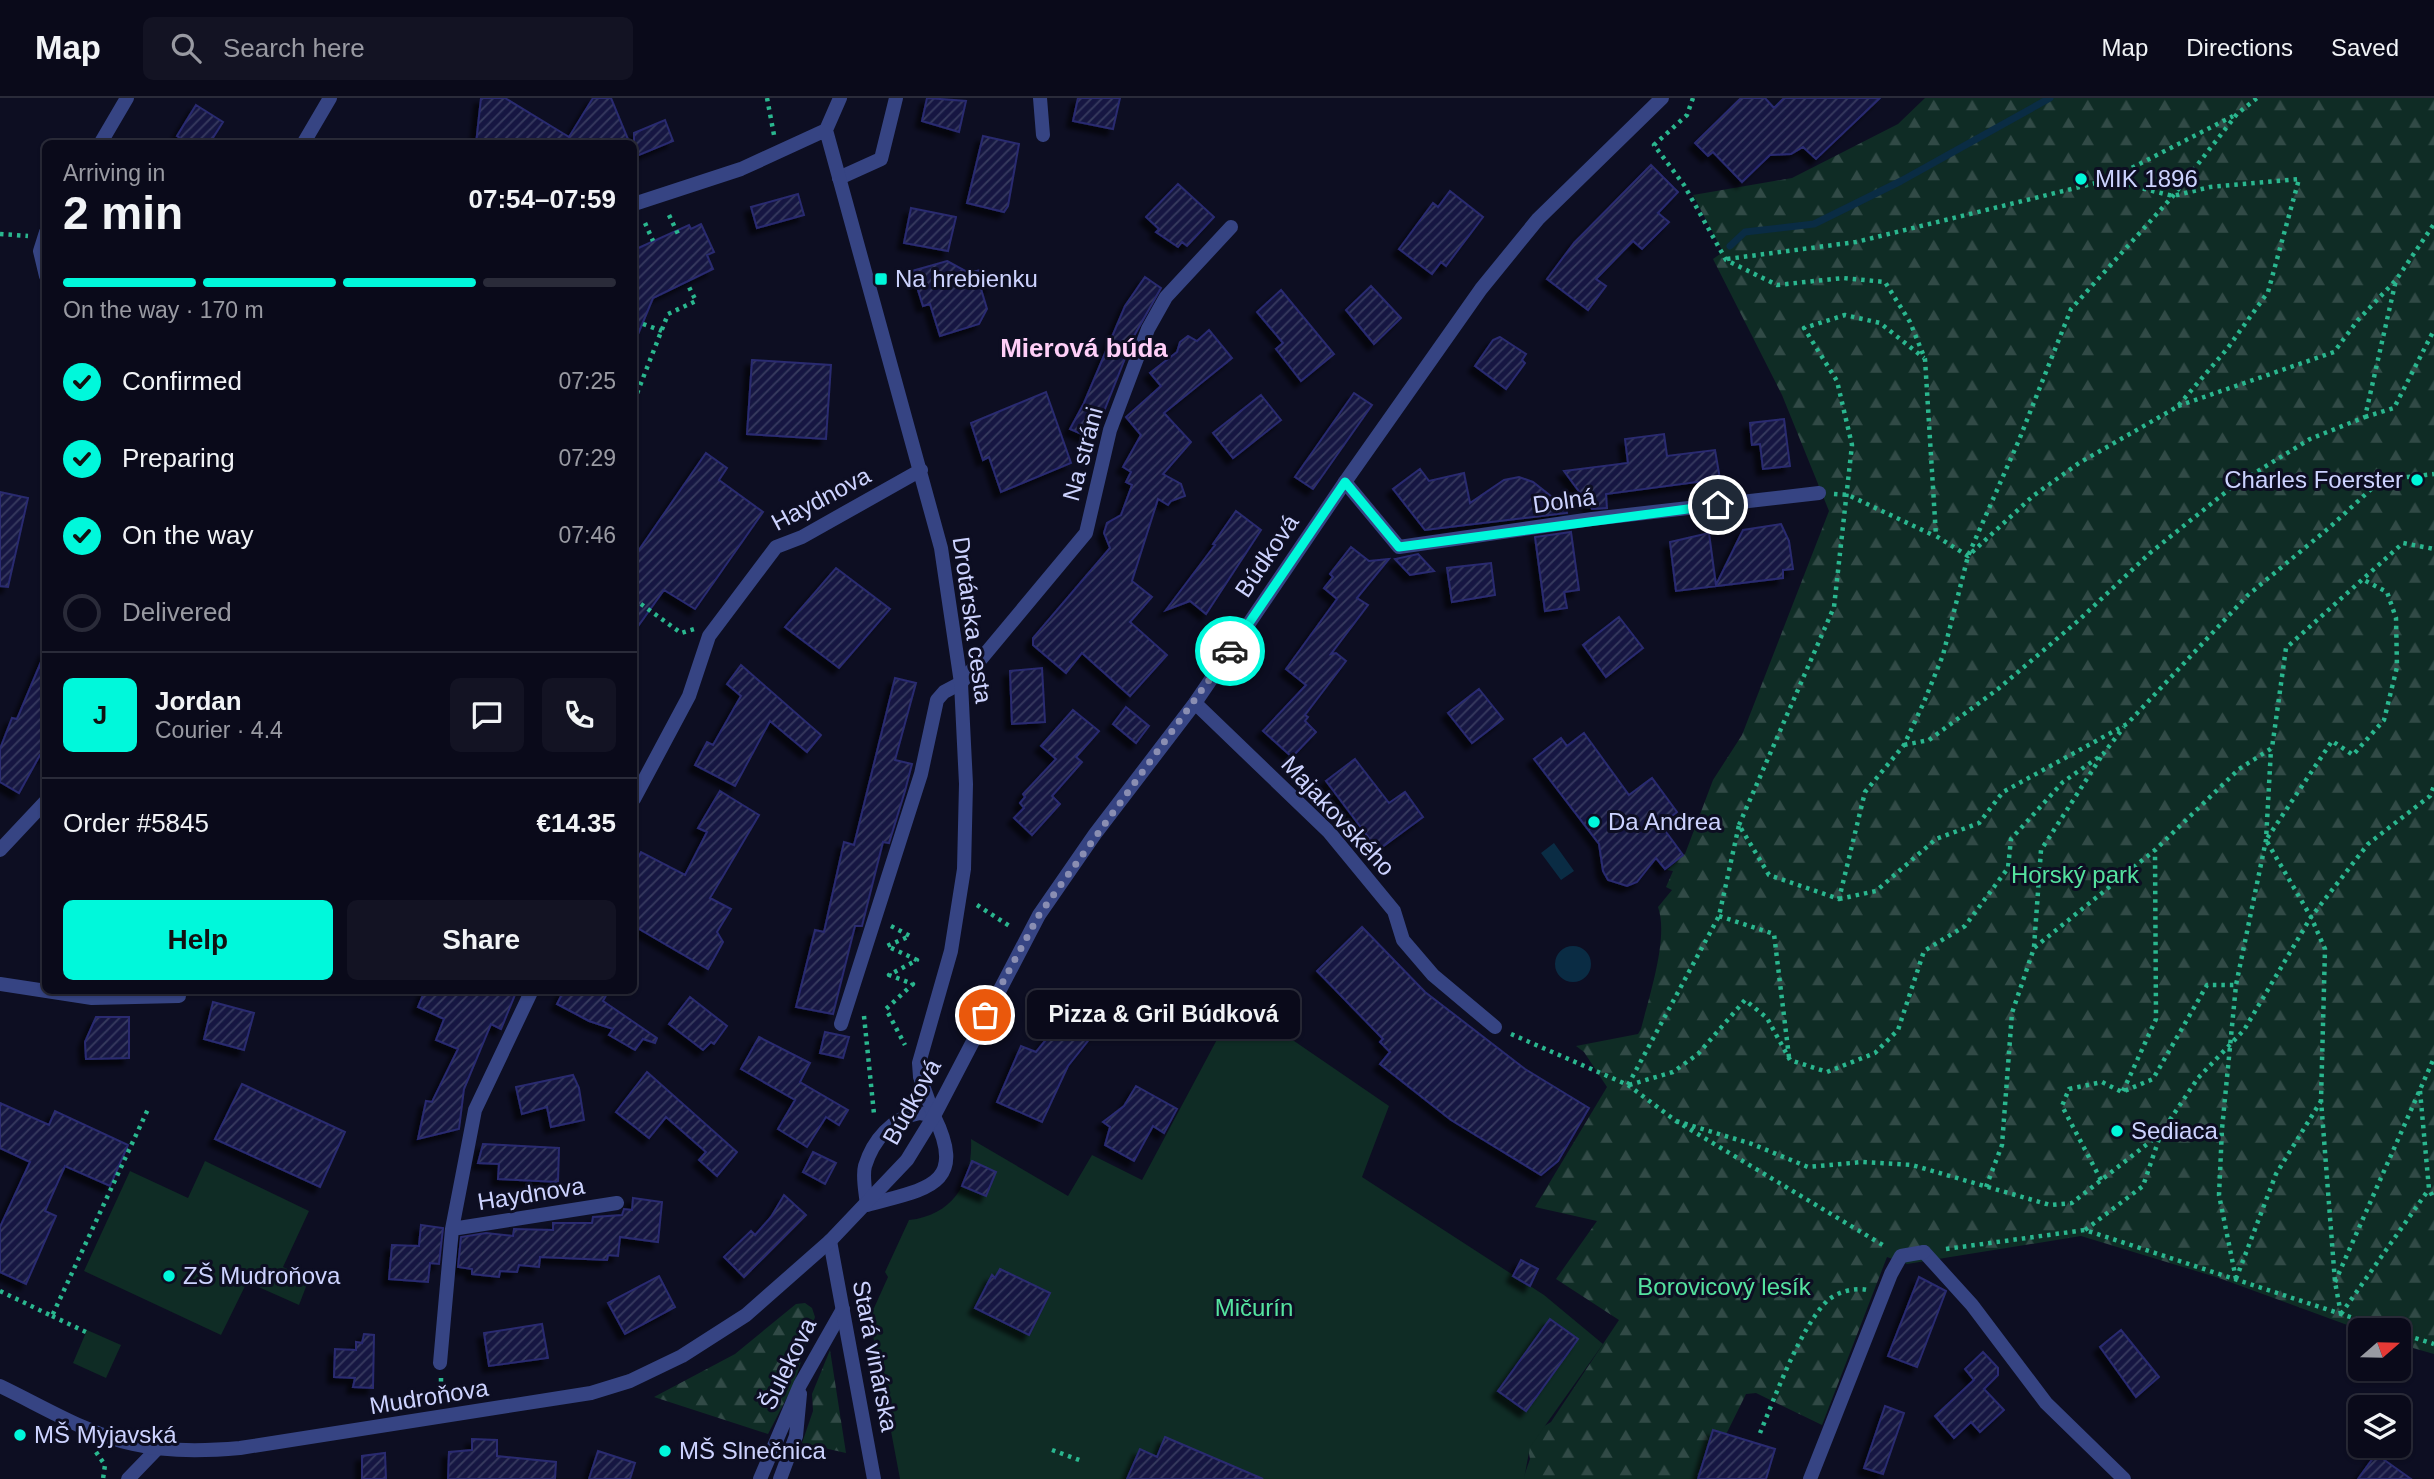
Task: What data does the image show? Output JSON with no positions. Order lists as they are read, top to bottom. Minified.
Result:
{"streets":{"street":["Na stráni","Haydnova","Dolná","Búdková","Drotárska cesta","Majakovského","Stará vinárska","Šulekova","Mudroňova"]},"crossings":[["Na stráni","Drotárska cesta"],["Haydnova","Drotárska cesta"],["Dolná","Búdková"],["Búdková","Drotárska cesta"],["Búdková","Majakovského"],["Búdková","Stará vinárska"],["Búdková","Mudroňova"],["Stará vinárska","Šulekova"],["Stará vinárska","Mudroňova"]],"districts":["Mierová búda"],"parks":["Horský park","Borovicový lesík","Mičurín"],"places":{"other":["MIK 1896","Charles Foerster","Da Andrea","Pizza & Gril Búdková","Sediaca","ZŠ Mudroňova","MŠ Myjavská","MŠ Slnečnica"],"transit":["Na hrebienku"]},"north":"right","page":{"header":"Map","search":"Search here","nav":["Map","Directions","Saved"],"heading":["2 min","Arriving in","07:54–07:59"],"panel":["Jordan","Courier · 4.4","Order #5845","€14.35"],"bar":"On the way · 170 m","list":[["Confirmed","07:25"],["Preparing","07:29"],["On the way","07:46"],"Delivered"],"round":"J","buttons":["Help","Share"],"bubble":"Pizza & Gril Búdková"}}
